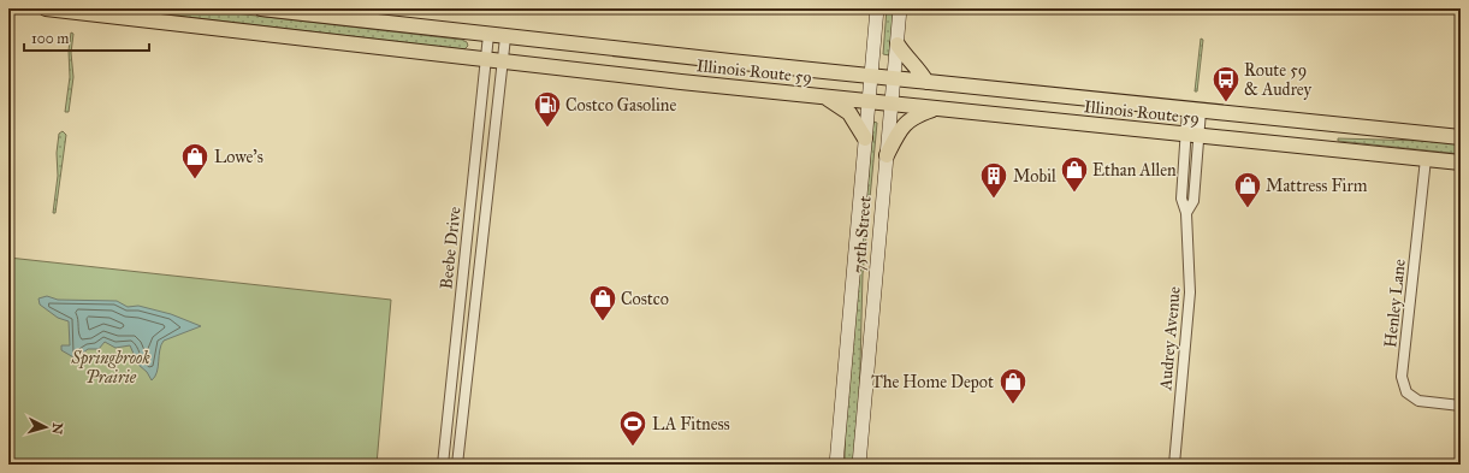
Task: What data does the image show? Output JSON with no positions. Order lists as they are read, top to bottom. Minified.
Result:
{"streets":{"main road":["Illinois Route 59","75th Street"],"street":["Beebe Drive","Henley Lane","Audrey Avenue"]},"crossings":[["Illinois Route 59","75th Street"],["Illinois Route 59","Beebe Drive"],["Illinois Route 59","Henley Lane"],["Illinois Route 59","Audrey Avenue"]],"parks":["Springbrook Prairie"],"places":{"bus stop":["Route 59 & Audrey"],"fuel station":["Costco Gasoline"],"shop":["Lowe's","Ethan Allen","Mattress Firm","Costco","The Home Depot"],"building":["Mobil"],"sports":["LA Fitness"]},"scale_bar":"100 m","north":"right"}
